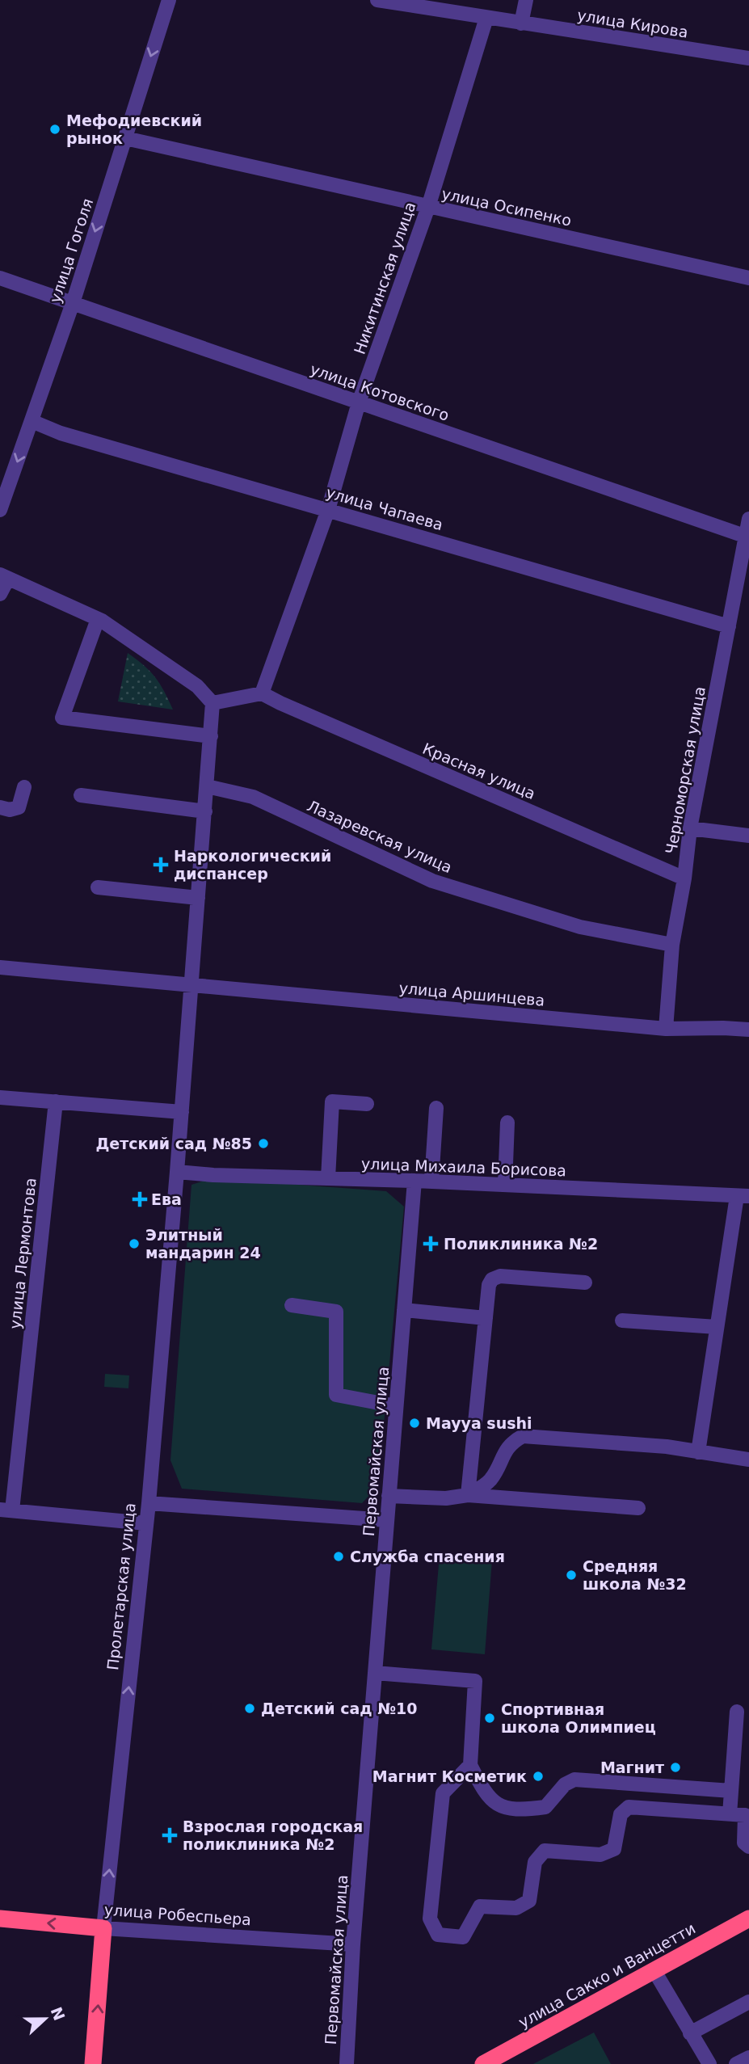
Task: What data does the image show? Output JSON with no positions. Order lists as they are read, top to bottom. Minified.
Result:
{"streets":{"highway":["Пролетарская улица","улица Робеспьера","улица Сакко и Ванцетти"],"street":["улица Кирова","улица Осипенко","улица Гоголя","Никитинская улица","улица Котовского","улица Чапаева","Черноморская улица","Красная улица","Лазаревская улица","улица Аршинцева","улица Михаила Борисова","улица Лермонтова","Первомайская улица"]},"crossings":[["улица Кирова","Никитинская улица"],["улица Осипенко","улица Гоголя"],["улица Осипенко","Никитинская улица"],["улица Гоголя","улица Котовского"],["улица Гоголя","улица Чапаева"],["Никитинская улица","улица Котовского"],["Никитинская улица","улица Чапаева"],["Никитинская улица","Красная улица"],["улица Котовского","Черноморская улица"],["улица Чапаева","Черноморская улица"],["Черноморская улица","Красная улица"],["Черноморская улица","Лазаревская улица"],["Черноморская улица","улица Аршинцева"],["улица Михаила Борисова","Первомайская улица"],["улица Михаила Борисова","Пролетарская улица"],["Первомайская улица","улица Робеспьера"],["Пролетарская улица","улица Робеспьера"]],"one_way":["улица Гоголя","Пролетарская улица"],"places":{"other":["Мефодиевский рынок","Детский сад №85","Элитный мандарин 24","Mayya sushi","Служба спасения","Средняя школа №32","Детский сад №10","Спортивная школа Олимпиец","Магнит","Магнит Косметик"],"health":["Наркологический диспансер","Ева","Поликлиника №2","Взрослая городская поликлиника №2"]},"north":"right"}
